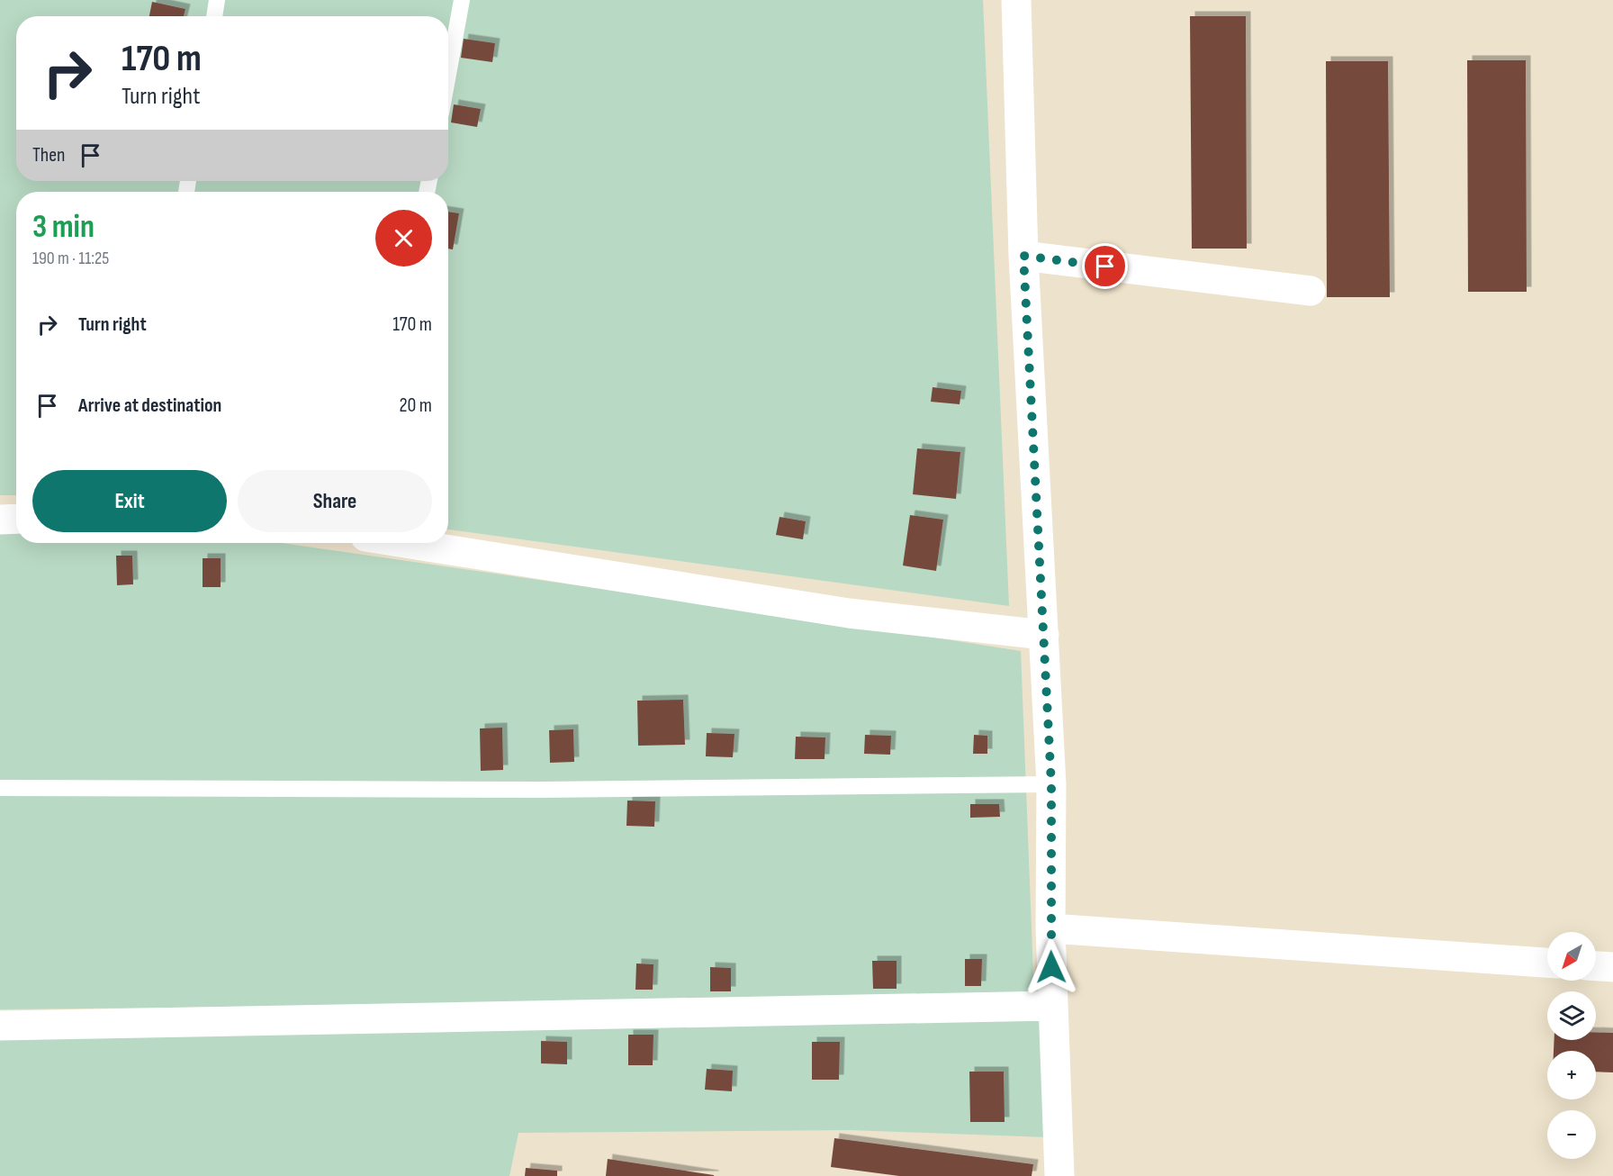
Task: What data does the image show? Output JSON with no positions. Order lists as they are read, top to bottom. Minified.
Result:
{"north":"bottom left","page":{"turn":["170 m","Turn right"],"then":"Then","heading":["3 min","190 m · 11:25"],"list":[{"name":"Turn right","value":"170 m"},{"name":"Arrive at destination","value":"20 m"}],"buttons":["Exit","Share"],"map_buttons":["+","−"]}}
